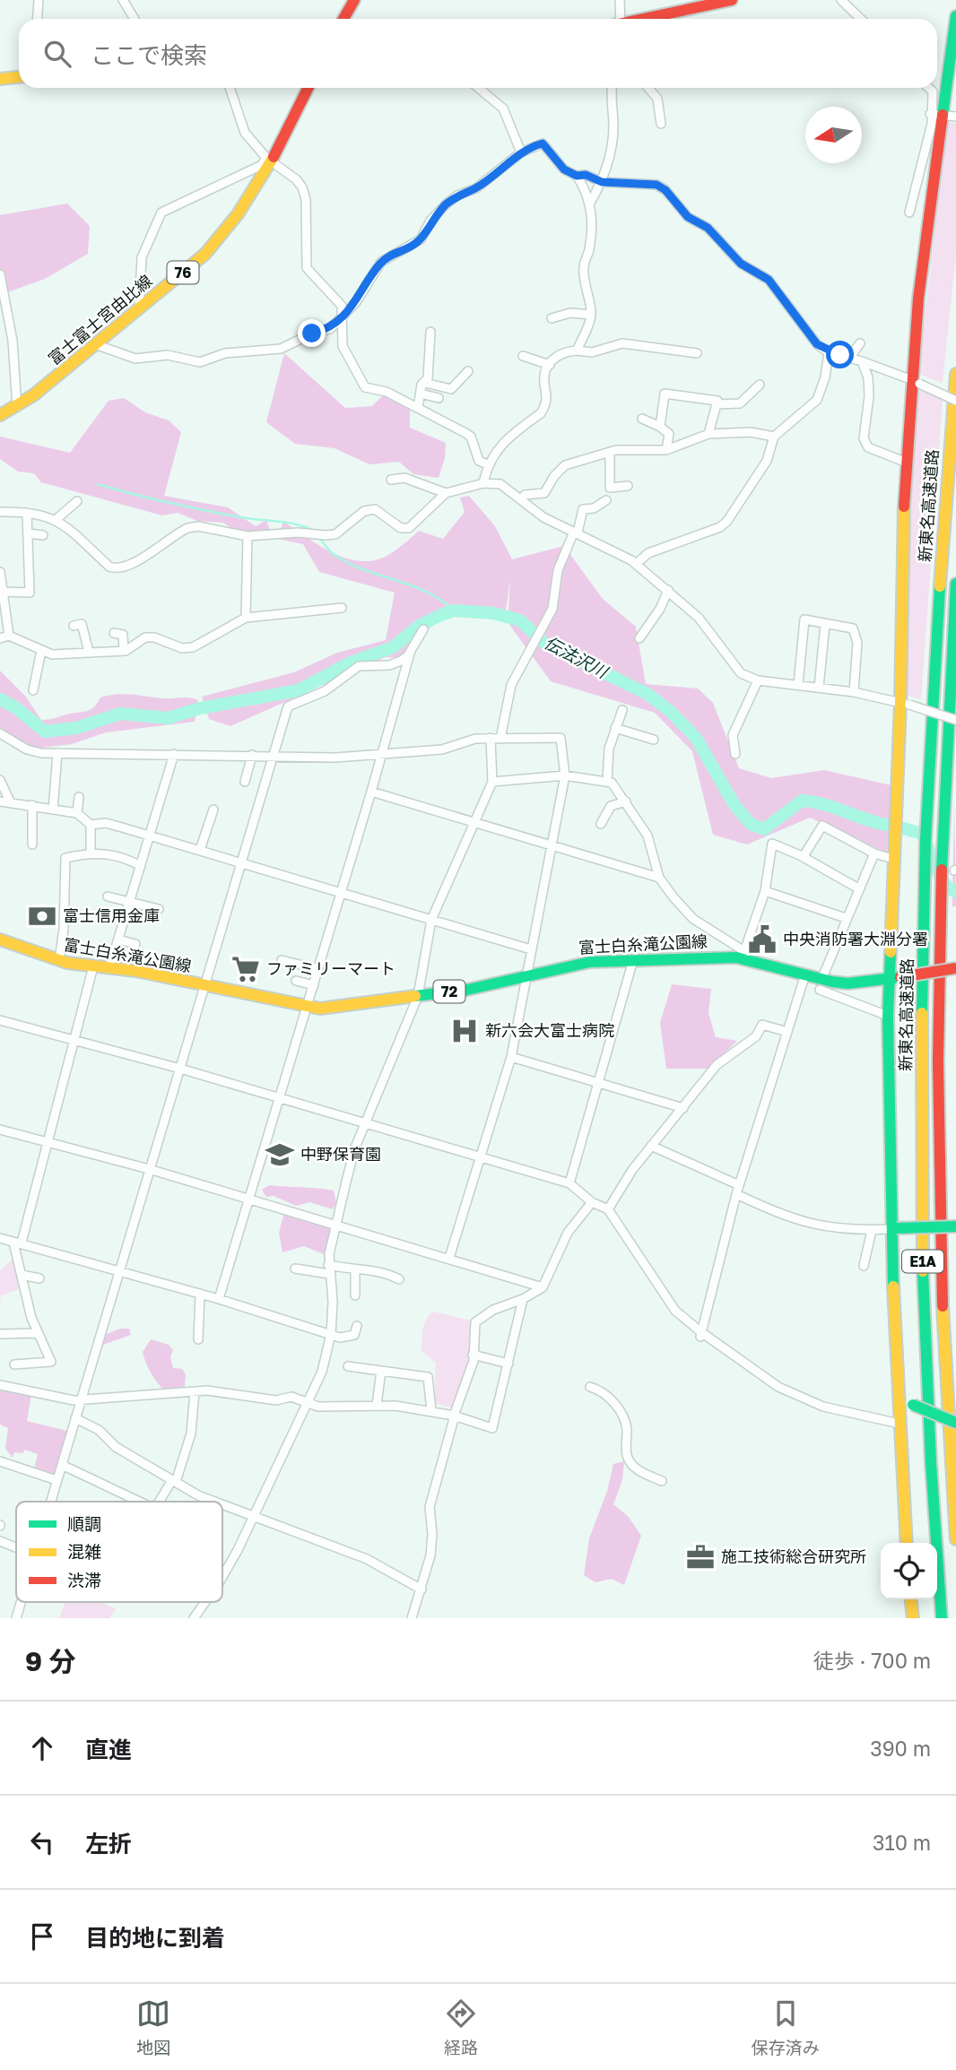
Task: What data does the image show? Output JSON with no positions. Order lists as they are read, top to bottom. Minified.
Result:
{"streets":{"main road":["76","富士富士宮由比線","新東名高速道路","富士白糸滝公園線","72","E1A"]},"water":["伝法沢川"],"places":{"bank":["富士信用金庫"],"public building":["中央消防署大淵分署"],"supermarket":["ファミリーマート"],"hospital":["新六会大富士病院"],"school or university":["中野保育園"],"office":["施工技術総合研究所"]},"legend":["順調","混雑","渋滞"],"north":"left","page":{"search":"ここで検索","heading":["9 分","徒歩 · 700 m"],"list":[["直進","390 m"],["左折","310 m"],"目的地に到着"],"nav":["地図","経路","保存済み"]}}
